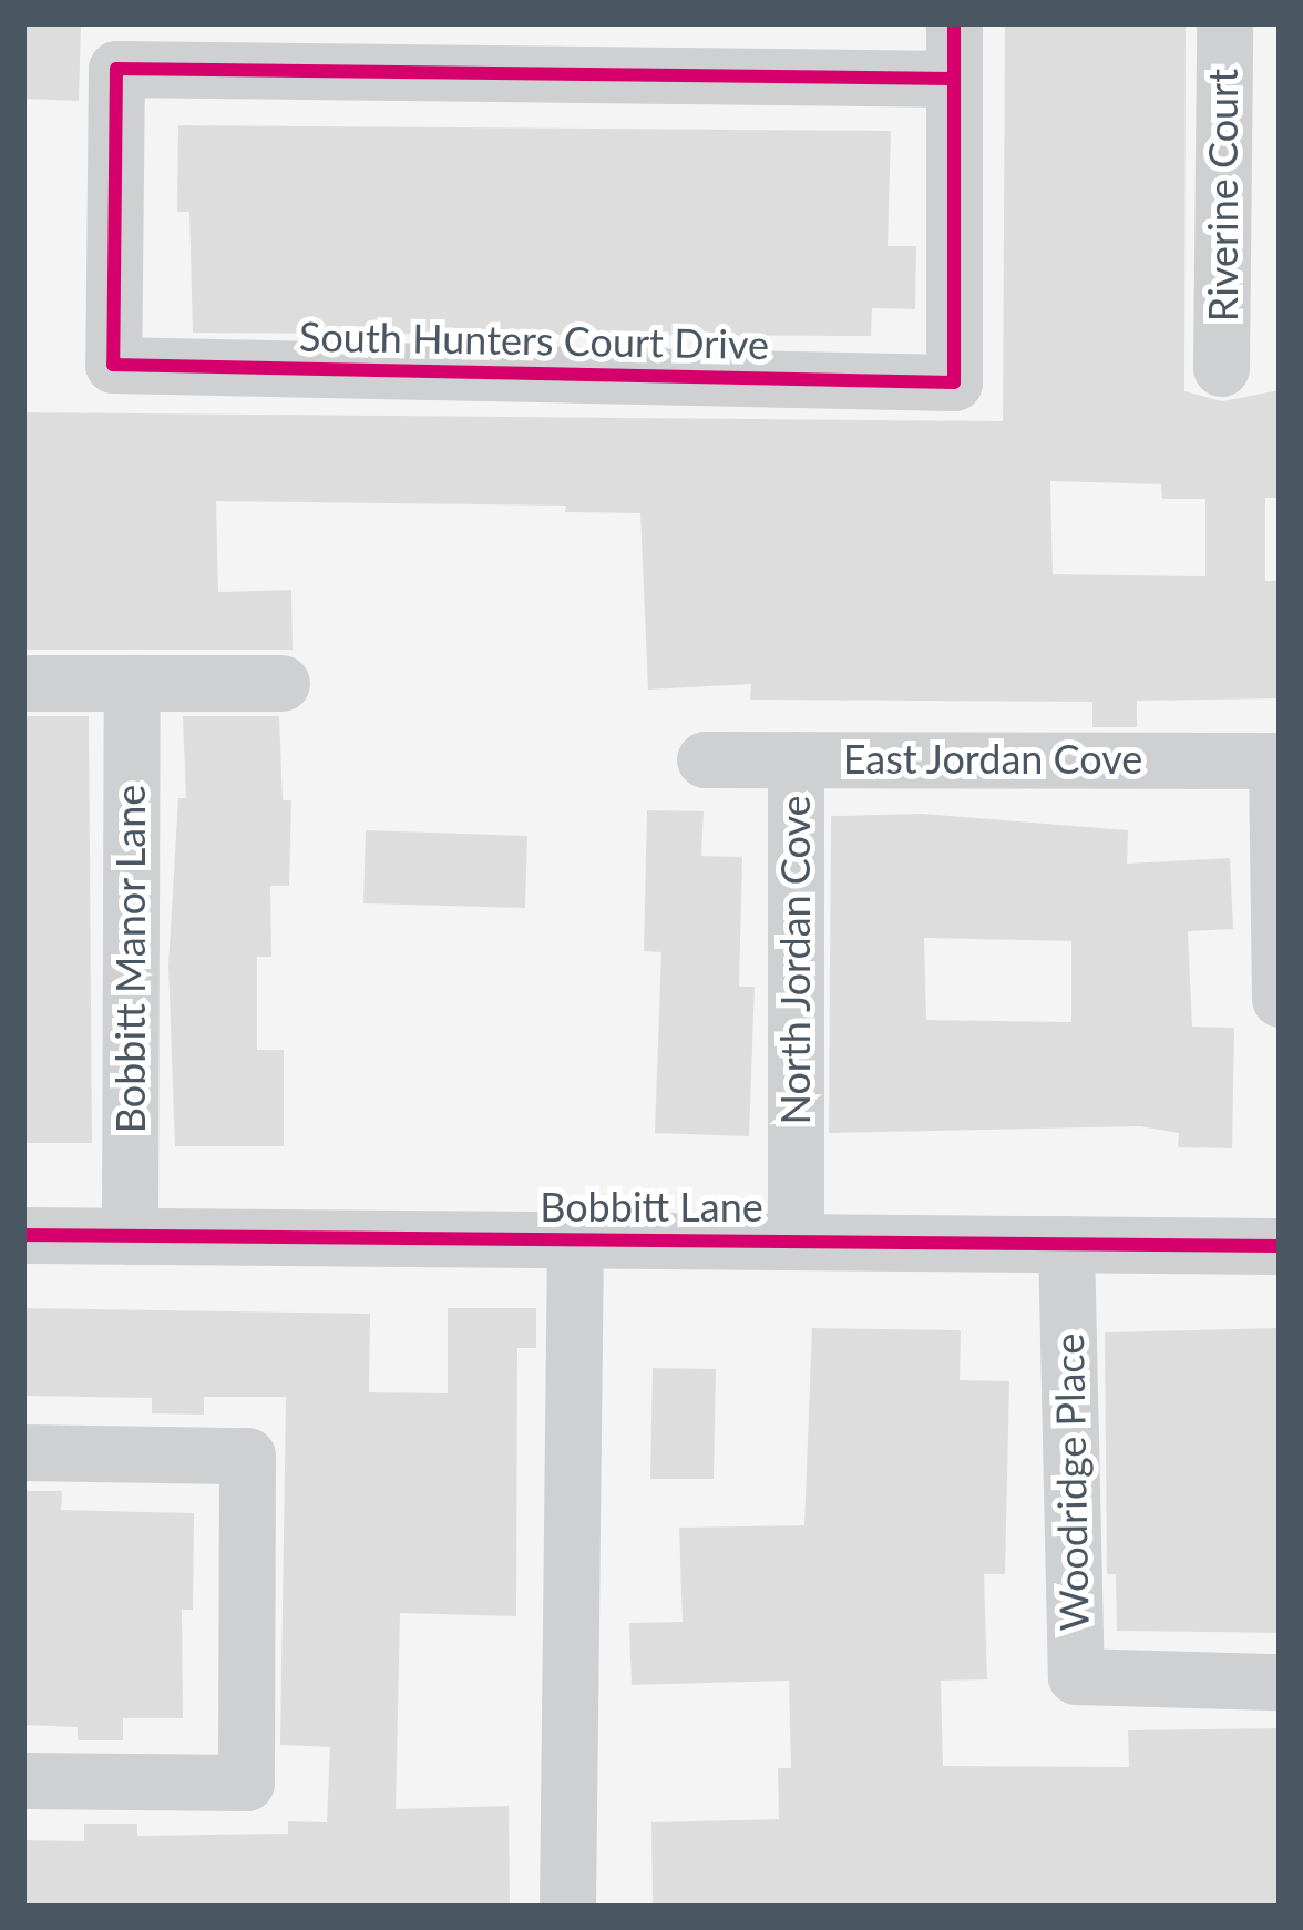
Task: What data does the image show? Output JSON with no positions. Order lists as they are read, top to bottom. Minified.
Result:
{"streets":{"street":["Riverine Court","South Hunters Court Drive","East Jordan Cove","Bobbitt Manor Lane","North Jordan Cove","Bobbitt Lane","Woodridge Place"]},"crossings":[["East Jordan Cove","North Jordan Cove"],["Bobbitt Manor Lane","Bobbitt Lane"],["North Jordan Cove","Bobbitt Lane"],["Bobbitt Lane","Woodridge Place"]]}
